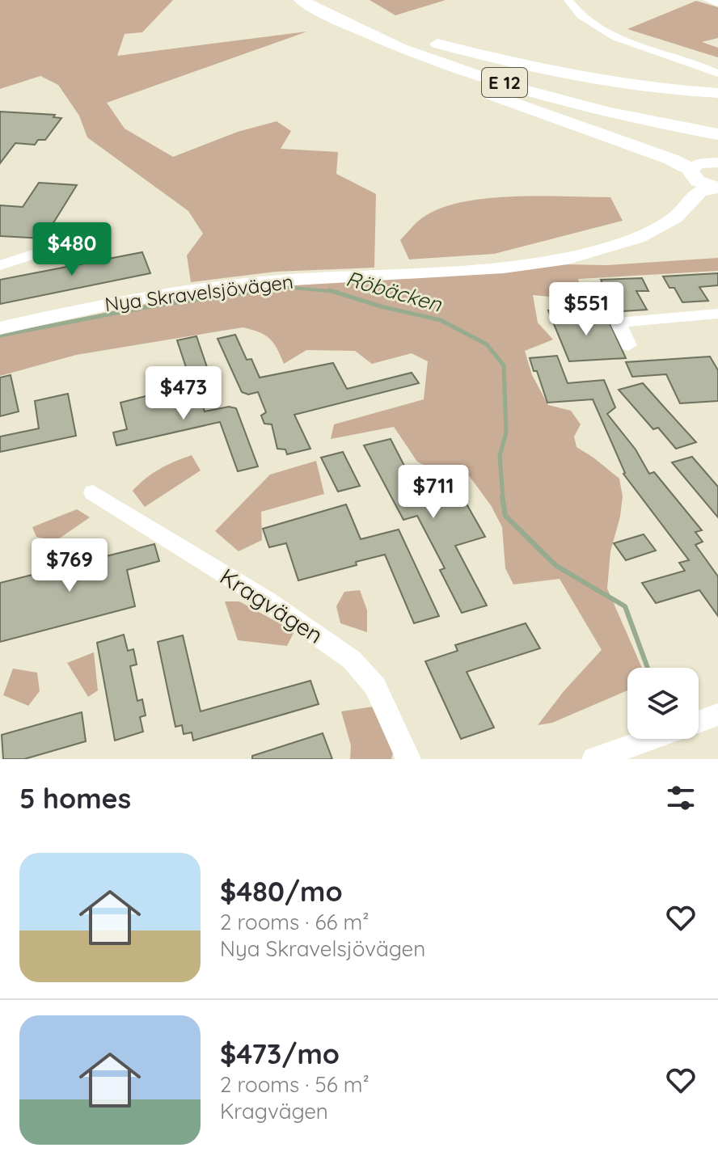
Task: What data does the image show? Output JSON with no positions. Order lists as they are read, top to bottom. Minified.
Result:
{"streets":{"highway":["E 12"],"main road":["Nya Skravelsjövägen"],"street":["Kragvägen"]},"water":["Röbäcken"],"page":{"price":["$480","$551","$473","$711","$769"],"heading":"5 homes","list":[{"name":"$480/mo","note":"2 rooms · 66 m² · Nya Skravelsjövägen"},{"name":"$473/mo","note":"2 rooms · 56 m² · Kragvägen"}]}}
